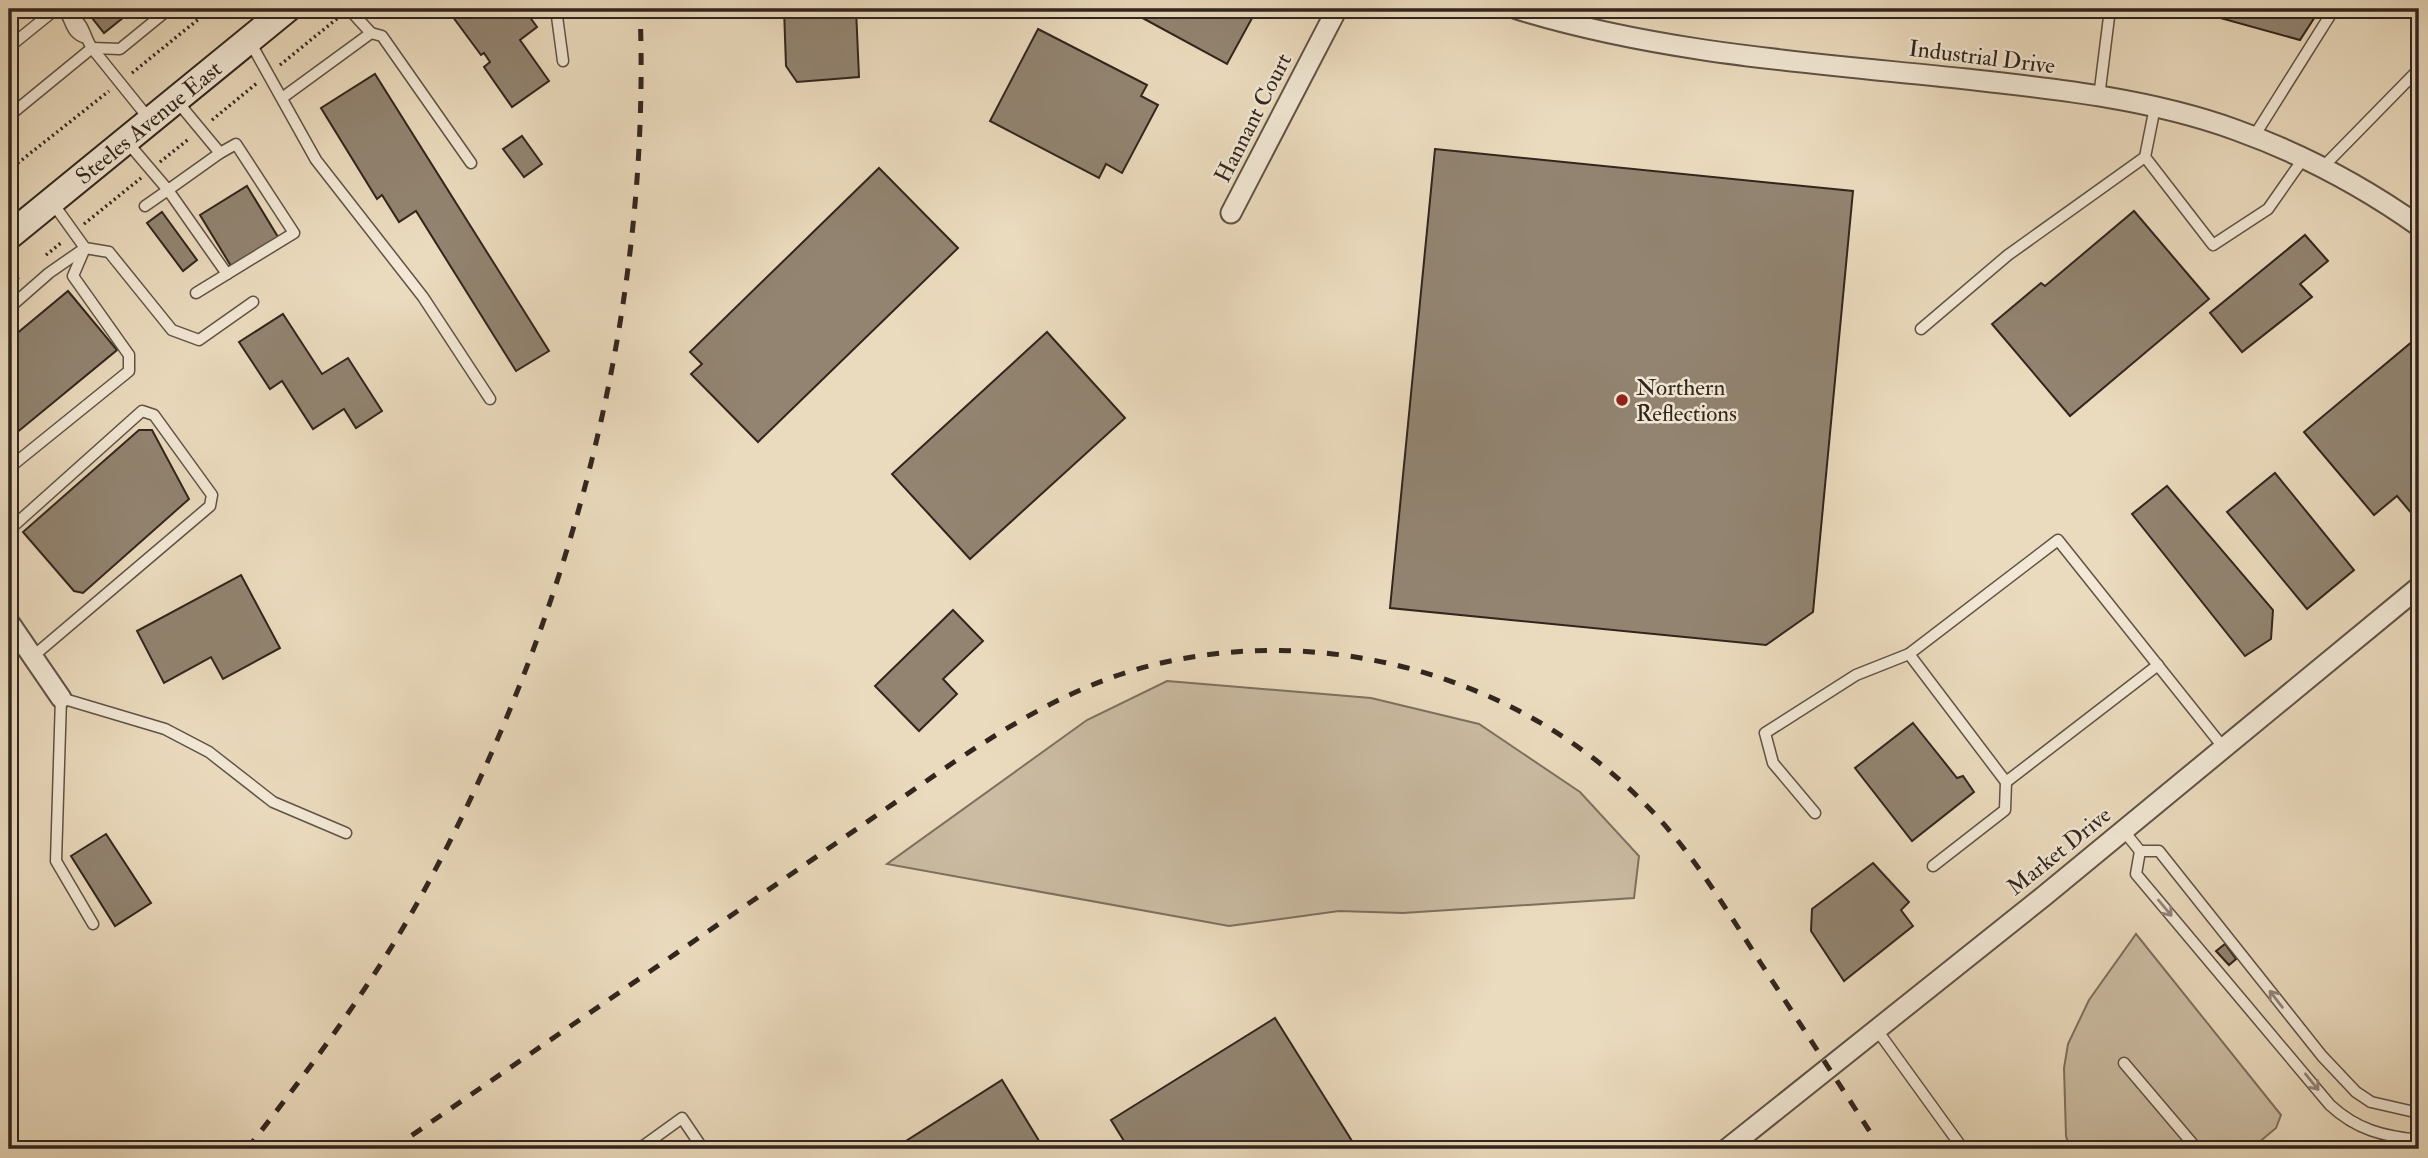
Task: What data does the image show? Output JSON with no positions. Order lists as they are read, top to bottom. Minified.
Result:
{"streets":{"main road":["Steeles Avenue East"],"street":["Industrial Drive","Hannant Court","Market Drive"]},"places":["Northern Reflections"]}
